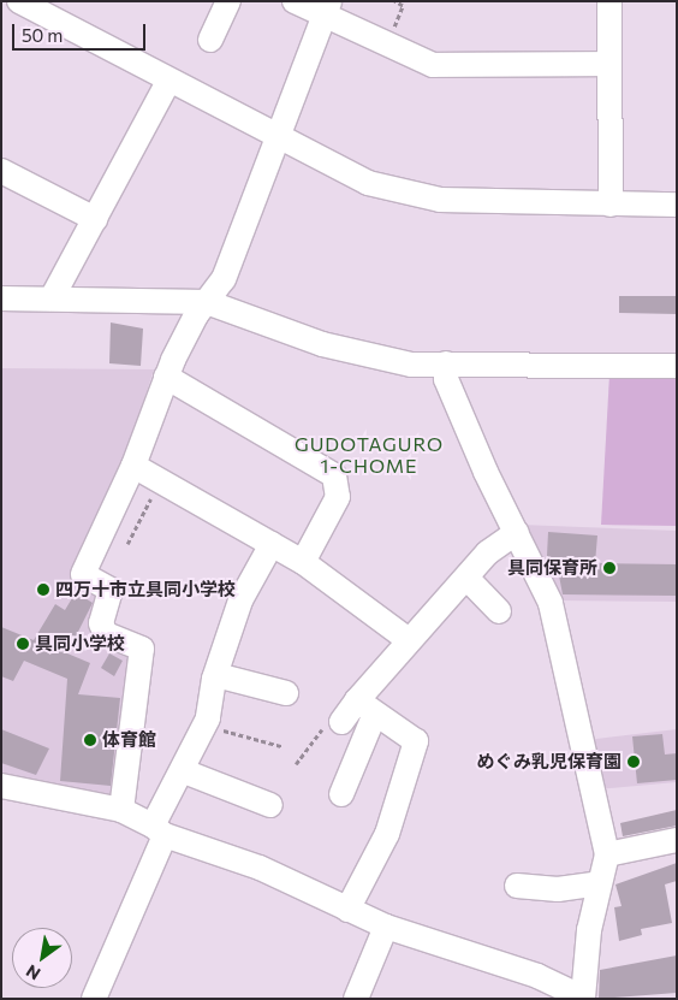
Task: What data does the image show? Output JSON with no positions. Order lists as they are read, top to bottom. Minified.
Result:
{"districts":["GUDOTAGURO 1-CHOME"],"places":["具同保育所","四万十市立具同小学校","具同小学校","体育館","めぐみ乳児保育園"],"scale_bar":"50 m","north":"bottom left"}
